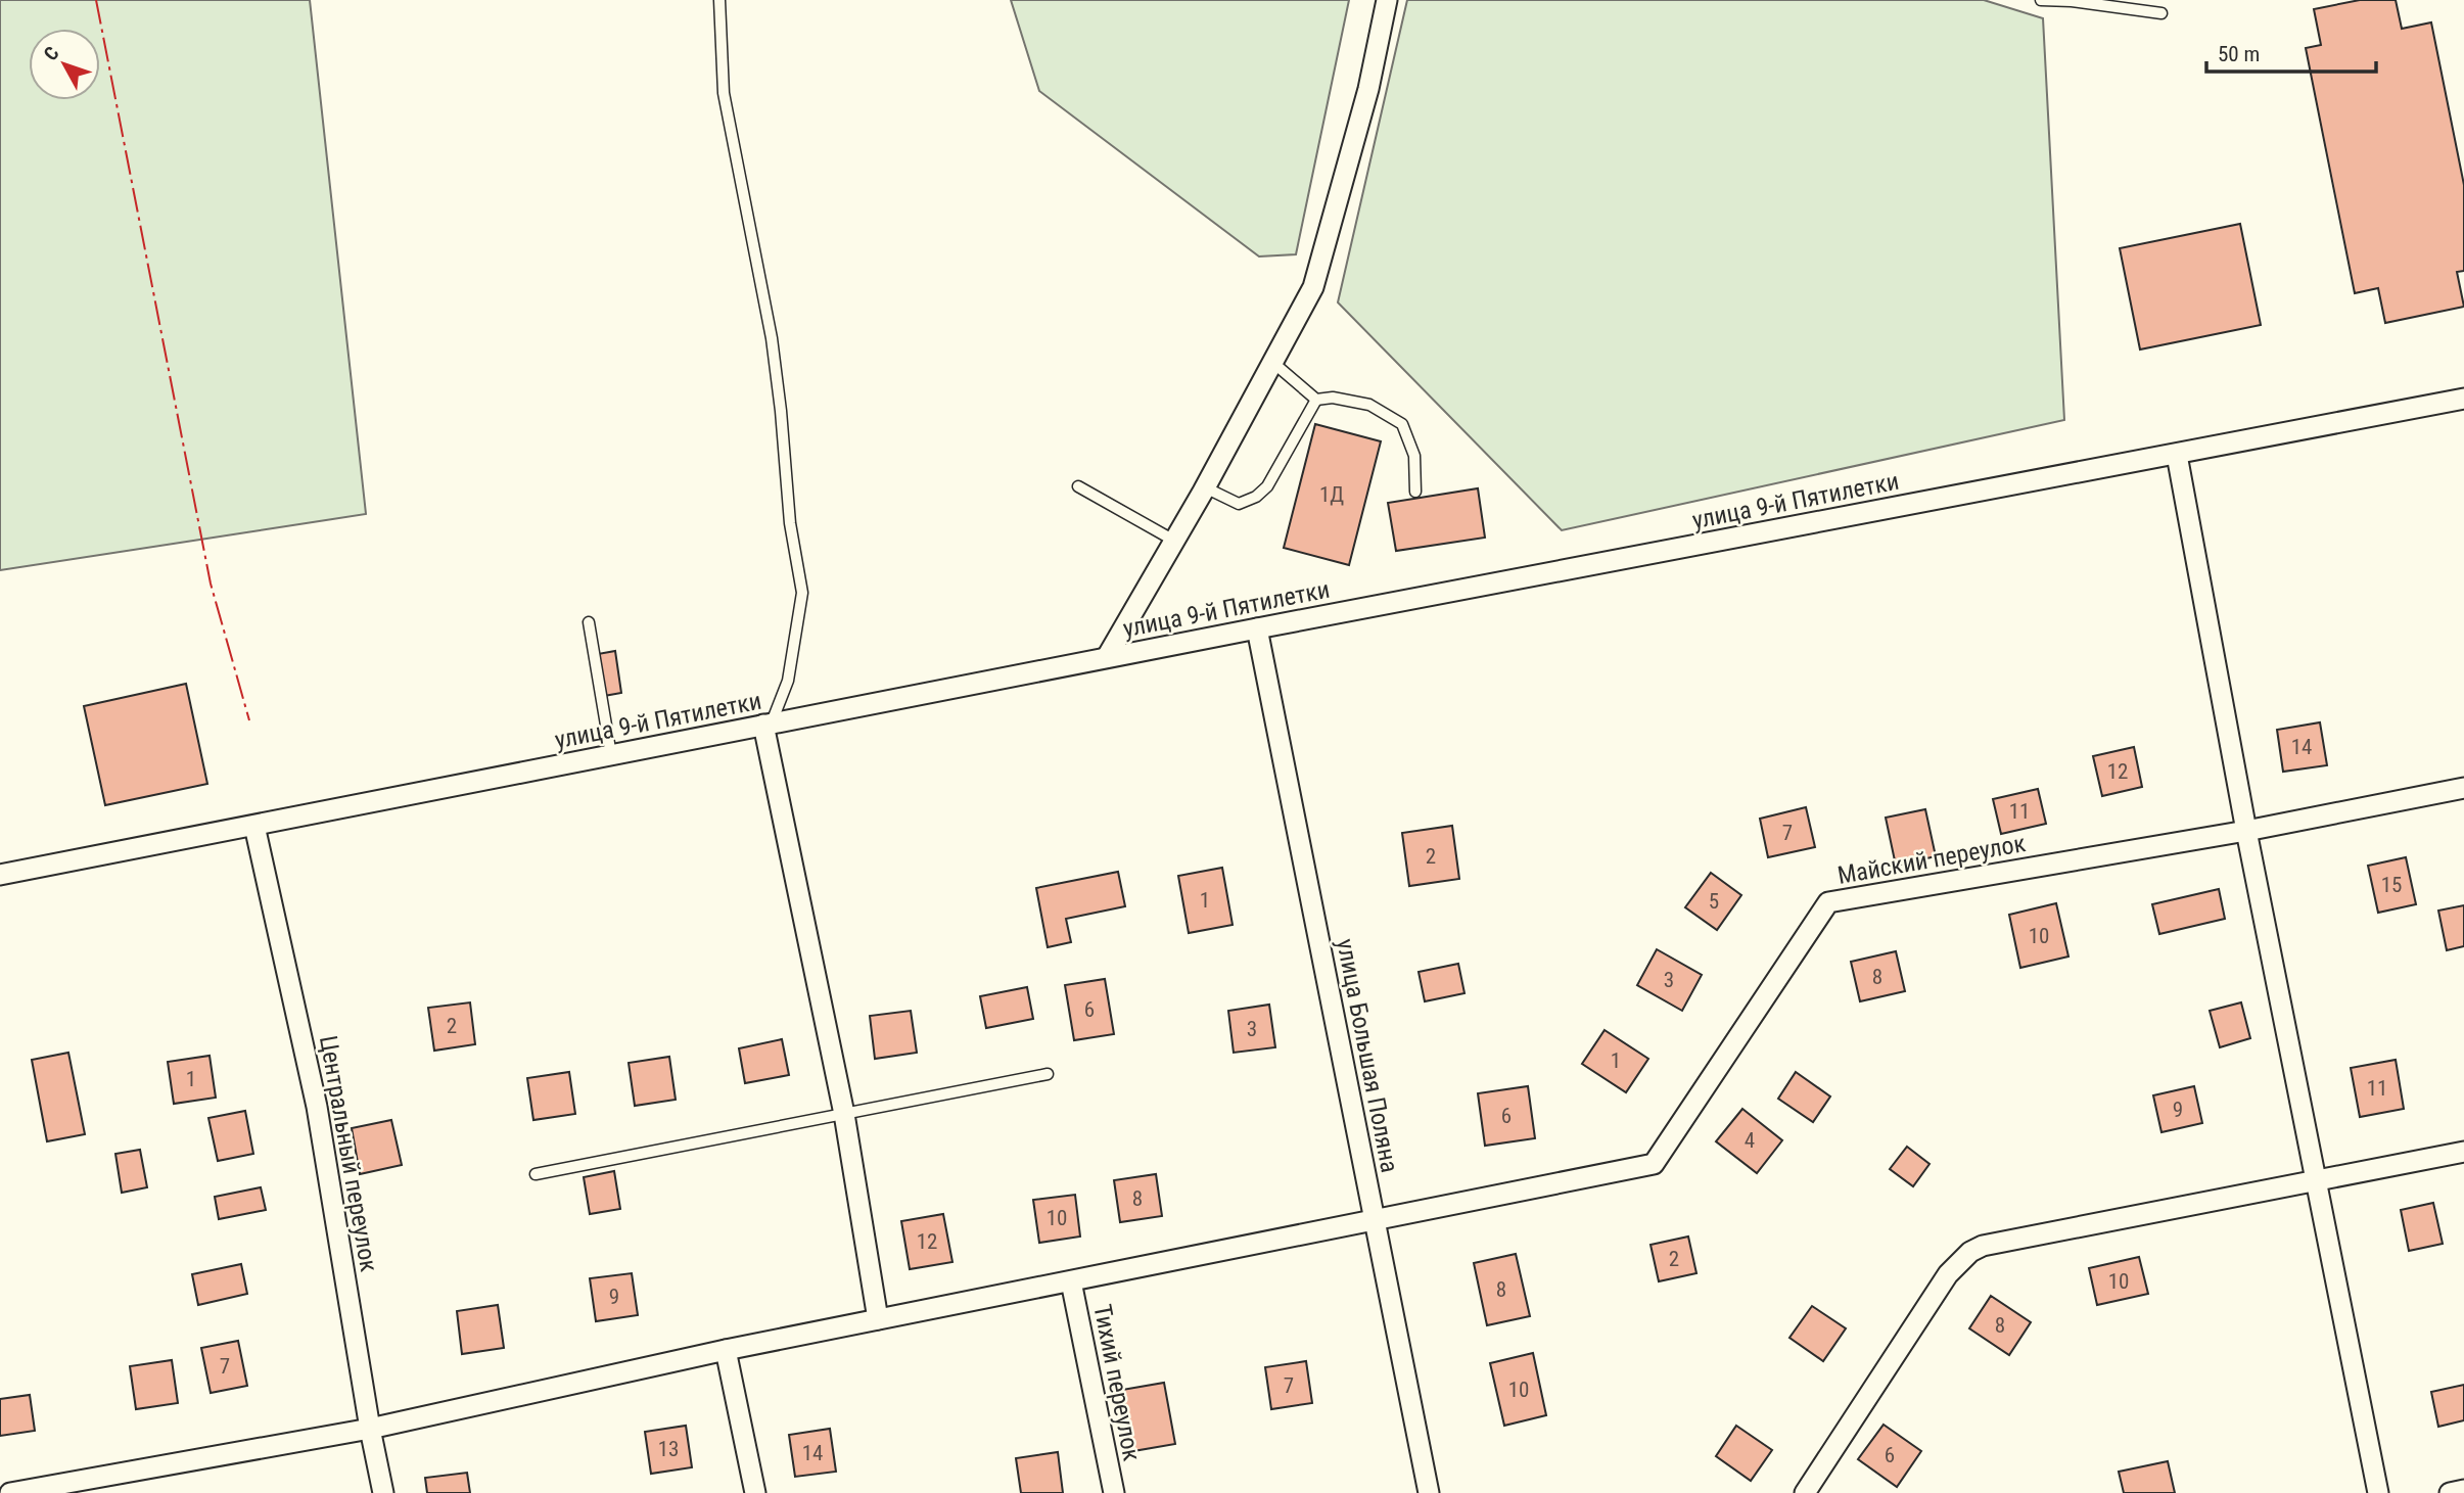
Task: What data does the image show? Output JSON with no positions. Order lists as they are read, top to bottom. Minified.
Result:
{"streets":{"street":["улица 9-й Пятилетки","Майский переулок","улица Большая Поляна","Центральный переулок","Тихий переулок"]},"crossings":[["улица 9-й Пятилетки","улица Большая Поляна"],["улица 9-й Пятилетки","Центральный переулок"],["Майский переулок","улица Большая Поляна"],["Майский переулок","Центральный переулок"],["Майский переулок","Тихий переулок"]],"house_numbers":["1Д","14","12","11","7","2","15","1","5","10","8","3","6","2","3","1","1","11","9","6","4","8","10","12","2","10","8","9","8","7","7","10","13","14","6"],"scale_bar":"50 m","north":"top left"}
